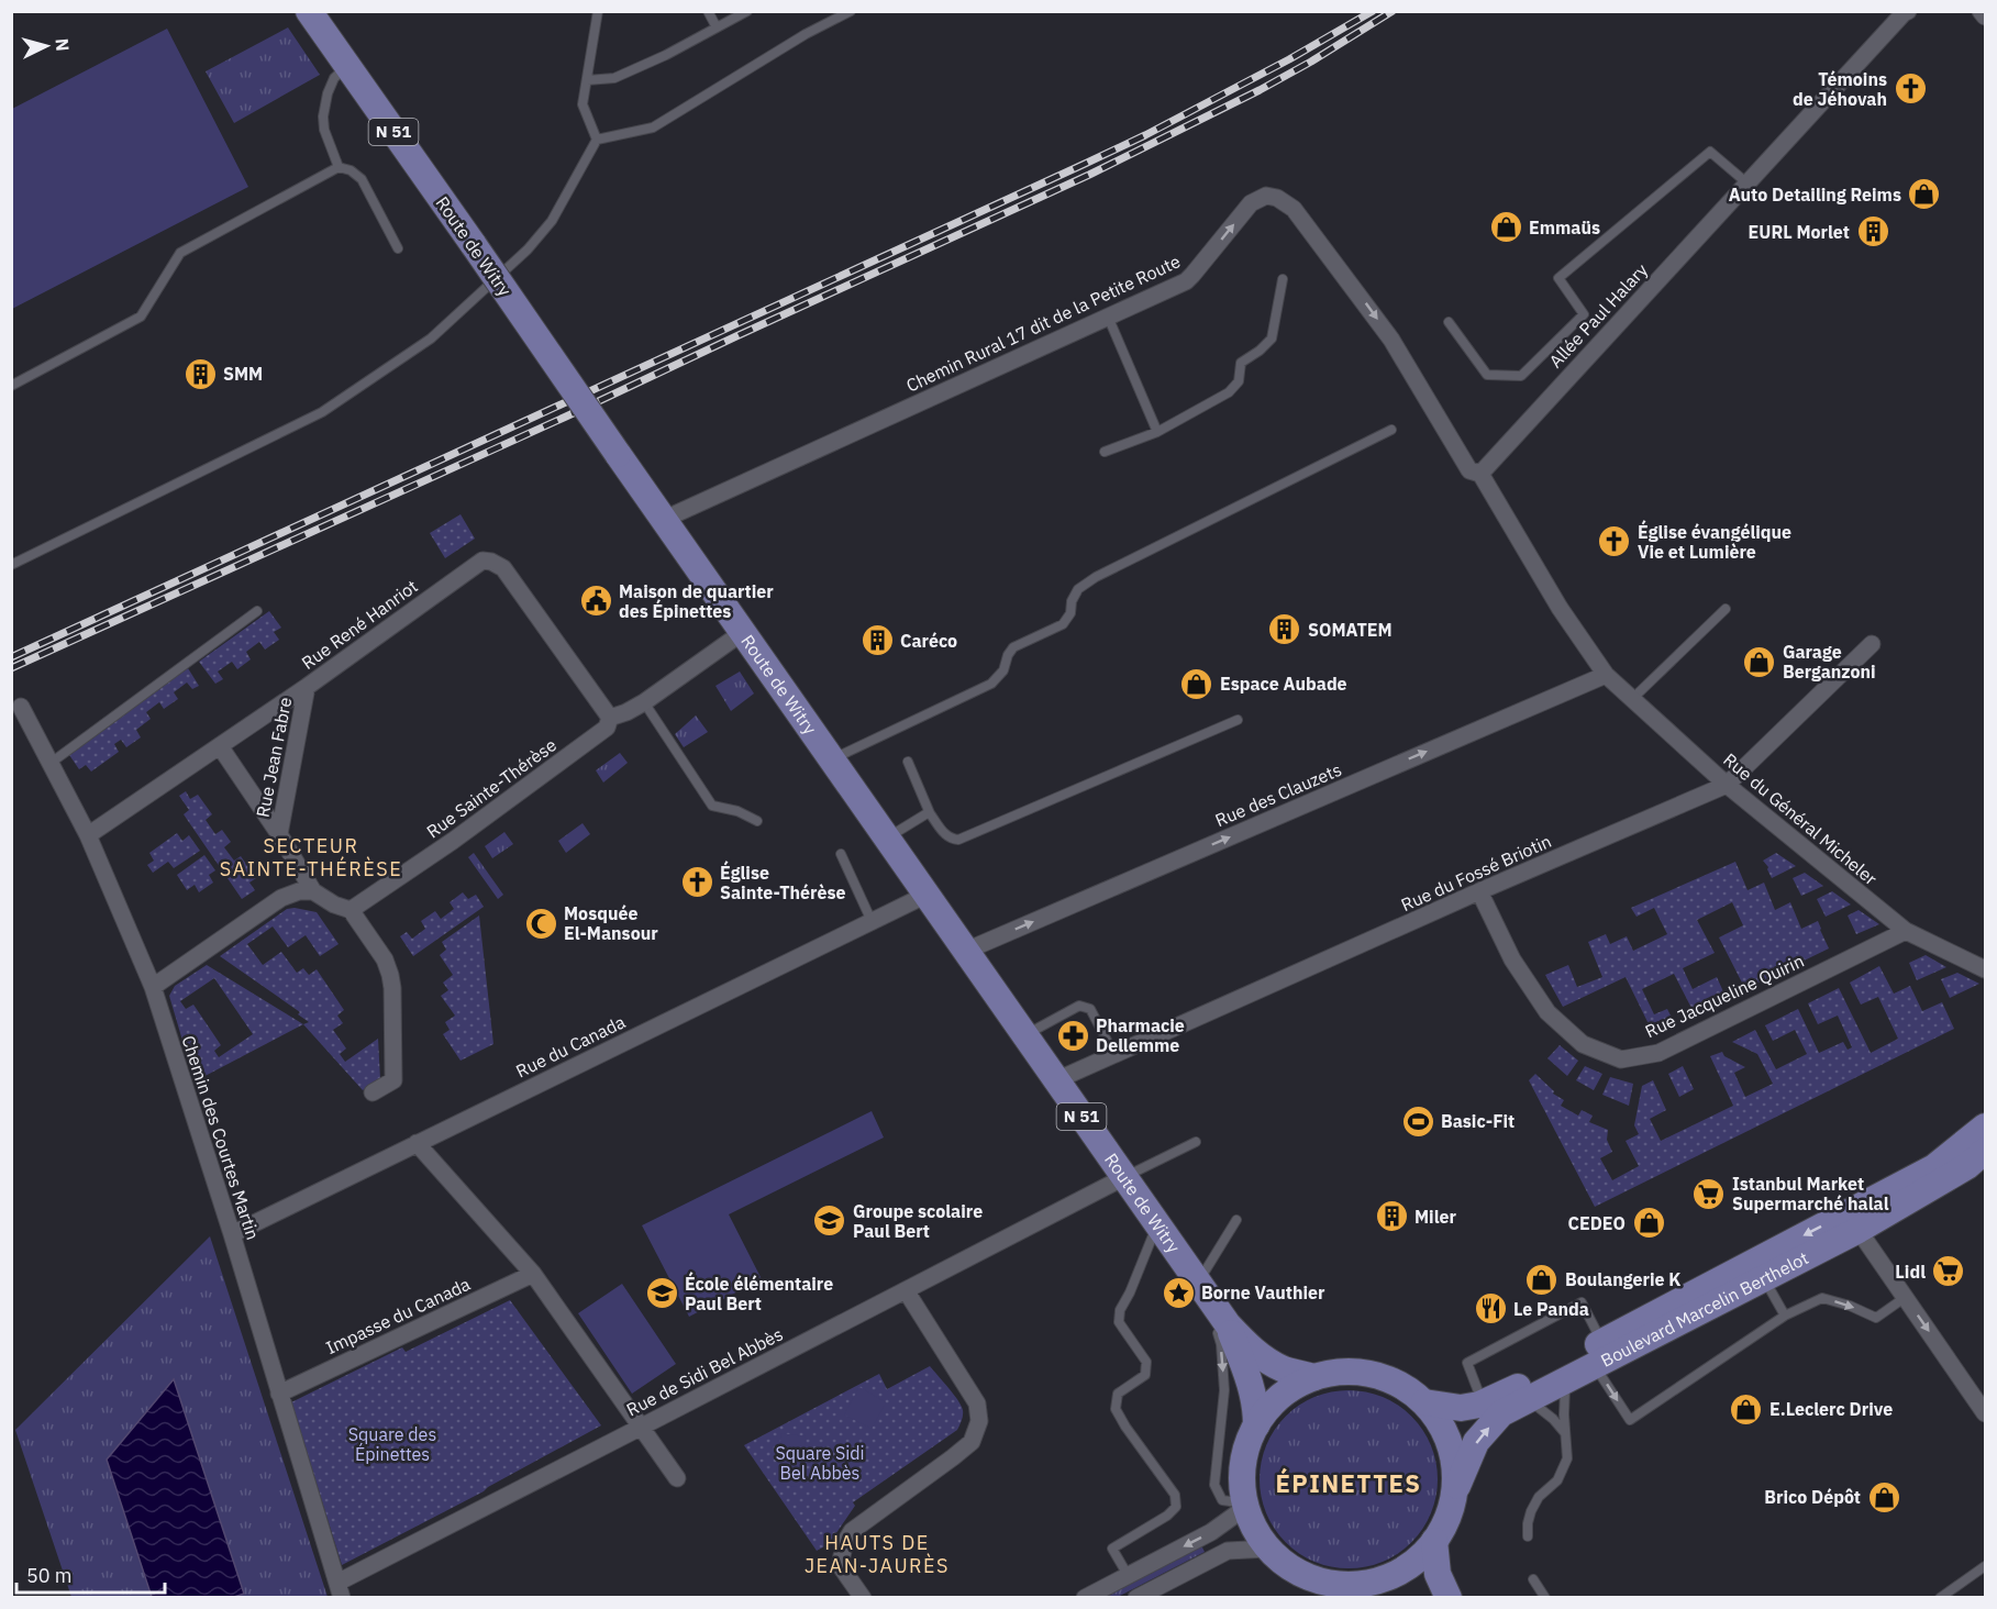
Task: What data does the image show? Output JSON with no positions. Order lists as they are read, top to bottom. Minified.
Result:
{"streets":{"main road":["N 51","Route de Witry","Boulevard Marcelin Berthelot"],"street":["Allée Paul Halary","Chemin Rural 17 dit de la Petite Route","Rue René Hanriot","Rue Jean Fabre","Rue Sainte-Thérèse","Rue des Clauzets","Rue du Général Micheler","Rue du Fossé Briotin","Rue Jacqueline Quirin","Rue du Canada","Chemin des Courtes Martin","Impasse du Canada","Rue de Sidi Bel Abbès"]},"crossings":[["Route de Witry","Chemin Rural 17 dit de la Petite Route"],["Route de Witry","Rue Sainte-Thérèse"],["Route de Witry","Rue des Clauzets"],["Route de Witry","Rue du Fossé Briotin"],["Route de Witry","Rue du Canada"],["Route de Witry","Boulevard Marcelin Berthelot"],["Route de Witry","Rue de Sidi Bel Abbès"],["Allée Paul Halary","Chemin Rural 17 dit de la Petite Route"],["Rue René Hanriot","Rue Jean Fabre"],["Rue René Hanriot","Rue Sainte-Thérèse"],["Rue René Hanriot","Chemin des Courtes Martin"],["Rue des Clauzets","Rue du Général Micheler"],["Rue du Général Micheler","Rue du Fossé Briotin"],["Rue du Général Micheler","Rue Jacqueline Quirin"],["Rue du Fossé Briotin","Rue Jacqueline Quirin"],["Rue du Canada","Chemin des Courtes Martin"],["Chemin des Courtes Martin","Impasse du Canada"],["Chemin des Courtes Martin","Rue de Sidi Bel Abbès"]],"one_way":["Rue des Clauzets"],"districts":["SECTEUR SAINTE-THÉRÈSE","ÉPINETTES","HAUTS DE JEAN-JAURÈS"],"parks":["Square des Épinettes","Square Sidi Bel Abbès"],"places":{"church":["Témoins de Jéhovah","Église évangélique Vie et Lumière","Église Sainte-Thérèse"],"shop":["Auto Detailing Reims","Emmaüs","Garage Berganzoni","Espace Aubade","CEDEO","Boulangerie K","E.Leclerc Drive","Brico Dépôt"],"building":["EURL Morlet","SMM","SOMATEM","Caréco","Miler"],"public building":["Maison de quartier des Épinettes"],"mosque":["Mosquée El-Mansour"],"pharmacy":["Pharmacie Dellemme"],"sports":["Basic-Fit"],"supermarket":["Istanbul Market Supermarché halal","Lidl"],"school or university":["Groupe scolaire Paul Bert","École élémentaire Paul Bert"],"place":["Borne Vauthier"],"restaurant":["Le Panda"]},"scale_bar":"50 m","north":"right"}
